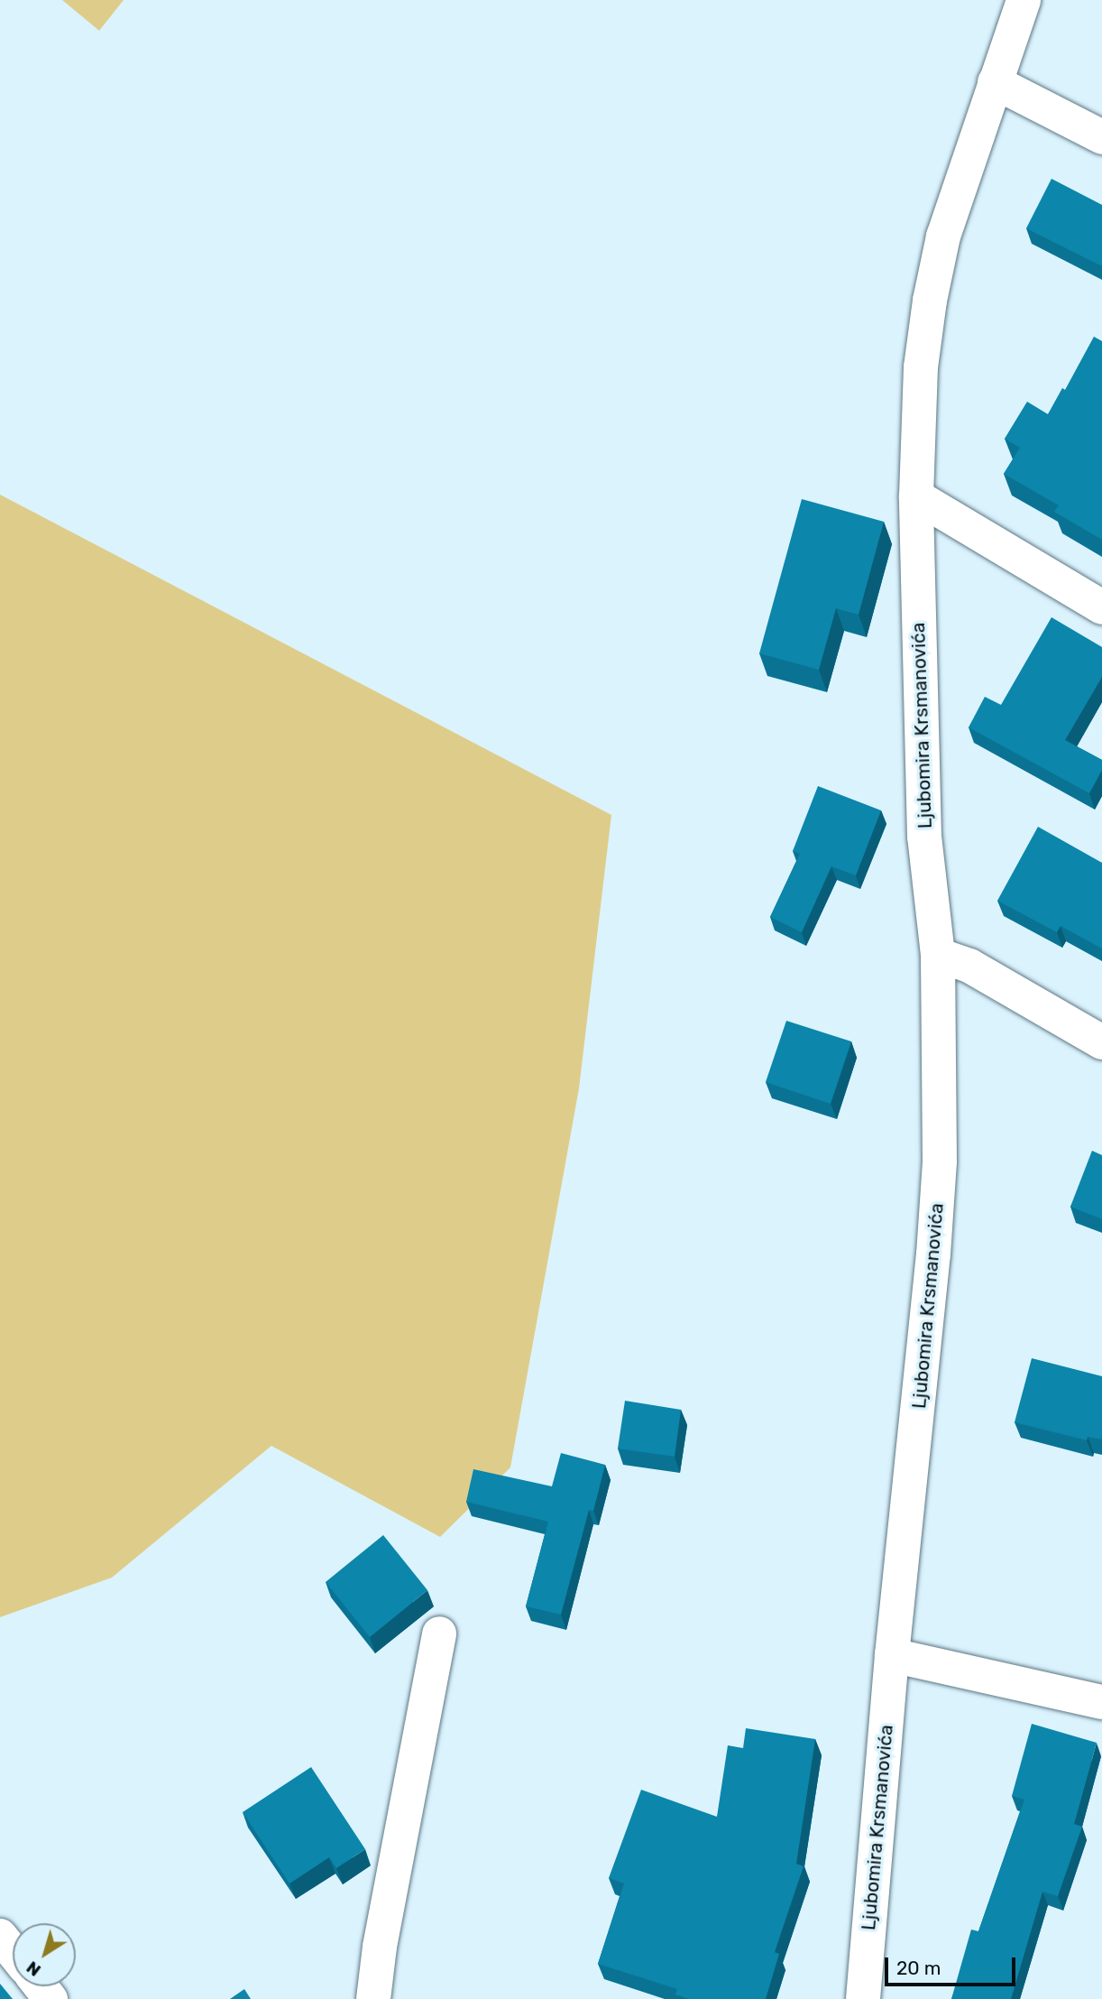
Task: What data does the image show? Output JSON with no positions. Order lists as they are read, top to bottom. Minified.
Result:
{"streets":{"street":["Ljubomira Krsmanovića"]},"scale_bar":"20 m","north":"bottom left"}
